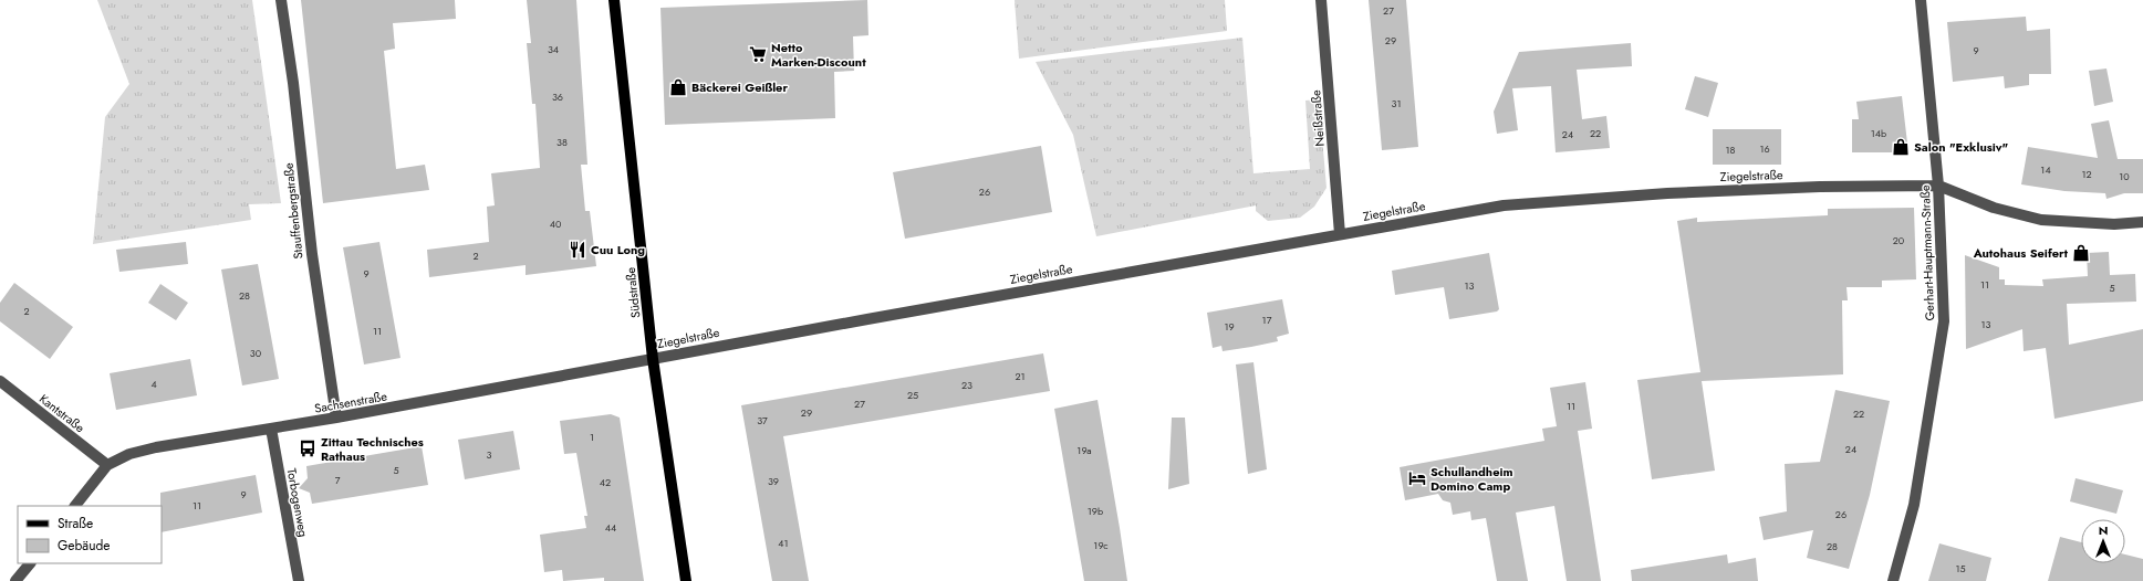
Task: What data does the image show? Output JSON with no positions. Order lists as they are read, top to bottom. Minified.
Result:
{"streets":{"main road":["Südstraße"],"street":["Neißstraße","Ziegelstraße","Stauffenbergstraße","Gerhart-Hauptmann-Straße","Sachsenstraße","Kantstraße","Torbogenweg"]},"crossings":[["Neißstraße","Ziegelstraße"],["Ziegelstraße","Gerhart-Hauptmann-Straße"],["Ziegelstraße","Südstraße"],["Ziegelstraße","Sachsenstraße"],["Stauffenbergstraße","Sachsenstraße"],["Südstraße","Sachsenstraße"],["Sachsenstraße","Kantstraße"],["Sachsenstraße","Torbogenweg"]],"places":{"supermarket":["Netto Marken-Discount"],"shop":["Bäckerei Geißler","Salon \"Exklusiv\"","Autohaus Seifert"],"restaurant":["Cuu Long"],"bus stop":["Zittau Technisches Rathaus"],"hotel":["Schullandheim Domino Camp"]},"house_numbers":["27","29","34","9","36","31","22","14b","24","38","16","18","14","12","10","26","40","20","2","9","11","13","5","28","2","17","13","19","11","30","21","4","23","25","27","11","29","22","37","1","24","19a","3","5","7","39","42","9","11","19b","26","44","41","19c","28","15"],"legend":["Straße","Gebäude"],"north":"top"}
